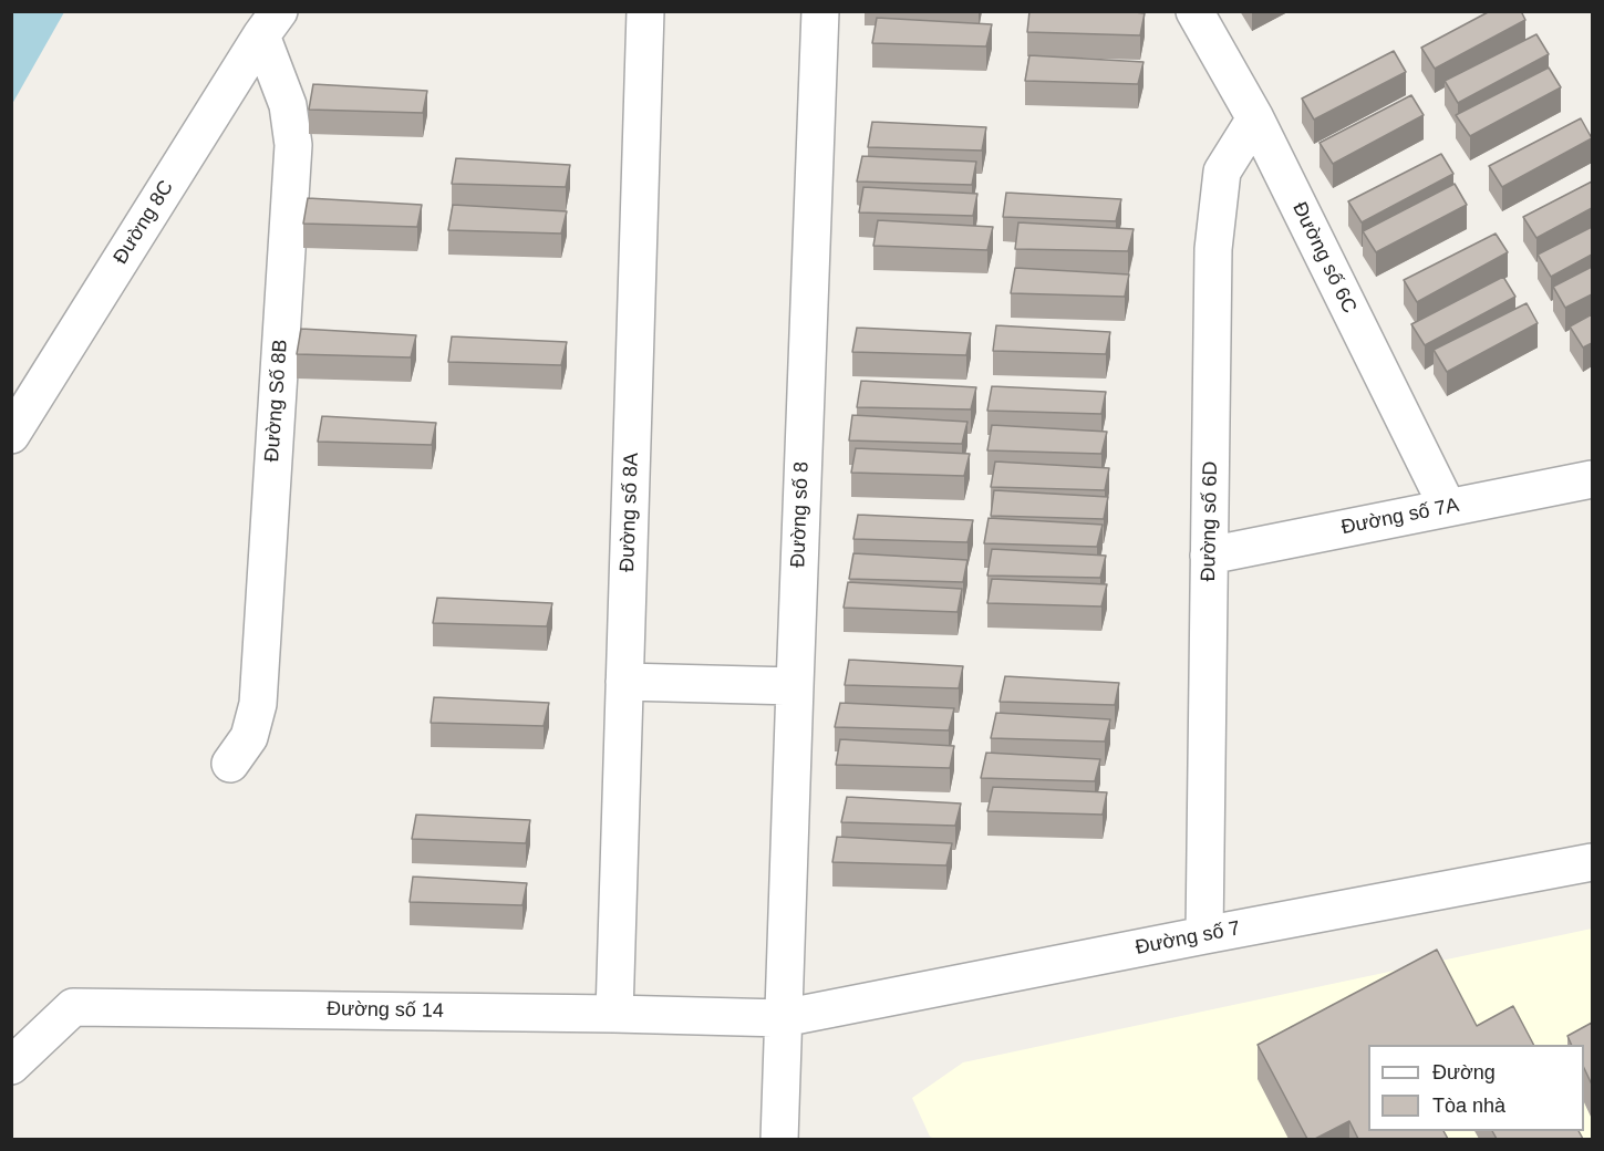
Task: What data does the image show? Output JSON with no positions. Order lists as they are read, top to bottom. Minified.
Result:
{"streets":{"street":["Đường 8C","Đường số 6C","Đường Số 8B","Đường số 8A","Đường số 8","Đường số 7A","Đường số 6D","Đường số 7","Đường số 14"]},"crossings":[["Đường 8C","Đường Số 8B"],["Đường số 6C","Đường số 7A"],["Đường số 6C","Đường số 6D"],["Đường số 8A","Đường số 14"],["Đường số 8","Đường số 7"],["Đường số 8","Đường số 14"],["Đường số 7A","Đường số 6D"],["Đường số 6D","Đường số 7"],["Đường số 7","Đường số 14"]],"legend":["Đường","Tòa nhà"]}
